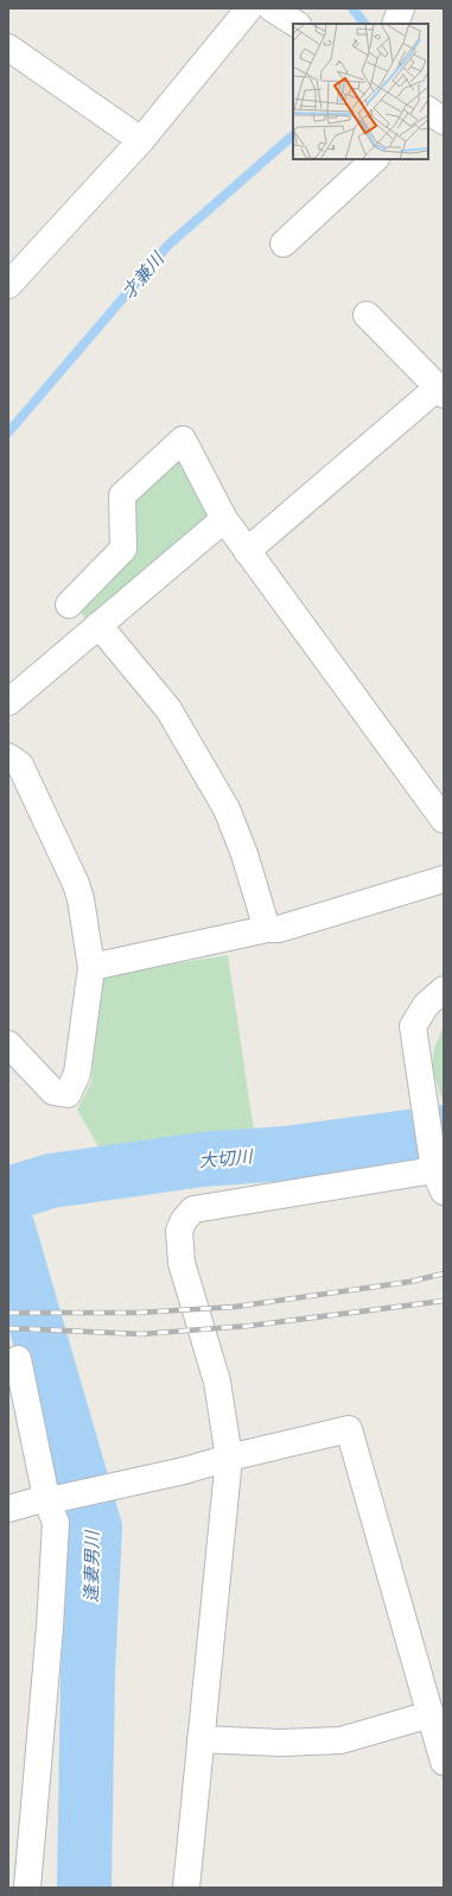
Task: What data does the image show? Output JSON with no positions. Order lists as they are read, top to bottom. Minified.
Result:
{"water":["才兼川","大切川","逢妻男川"]}
